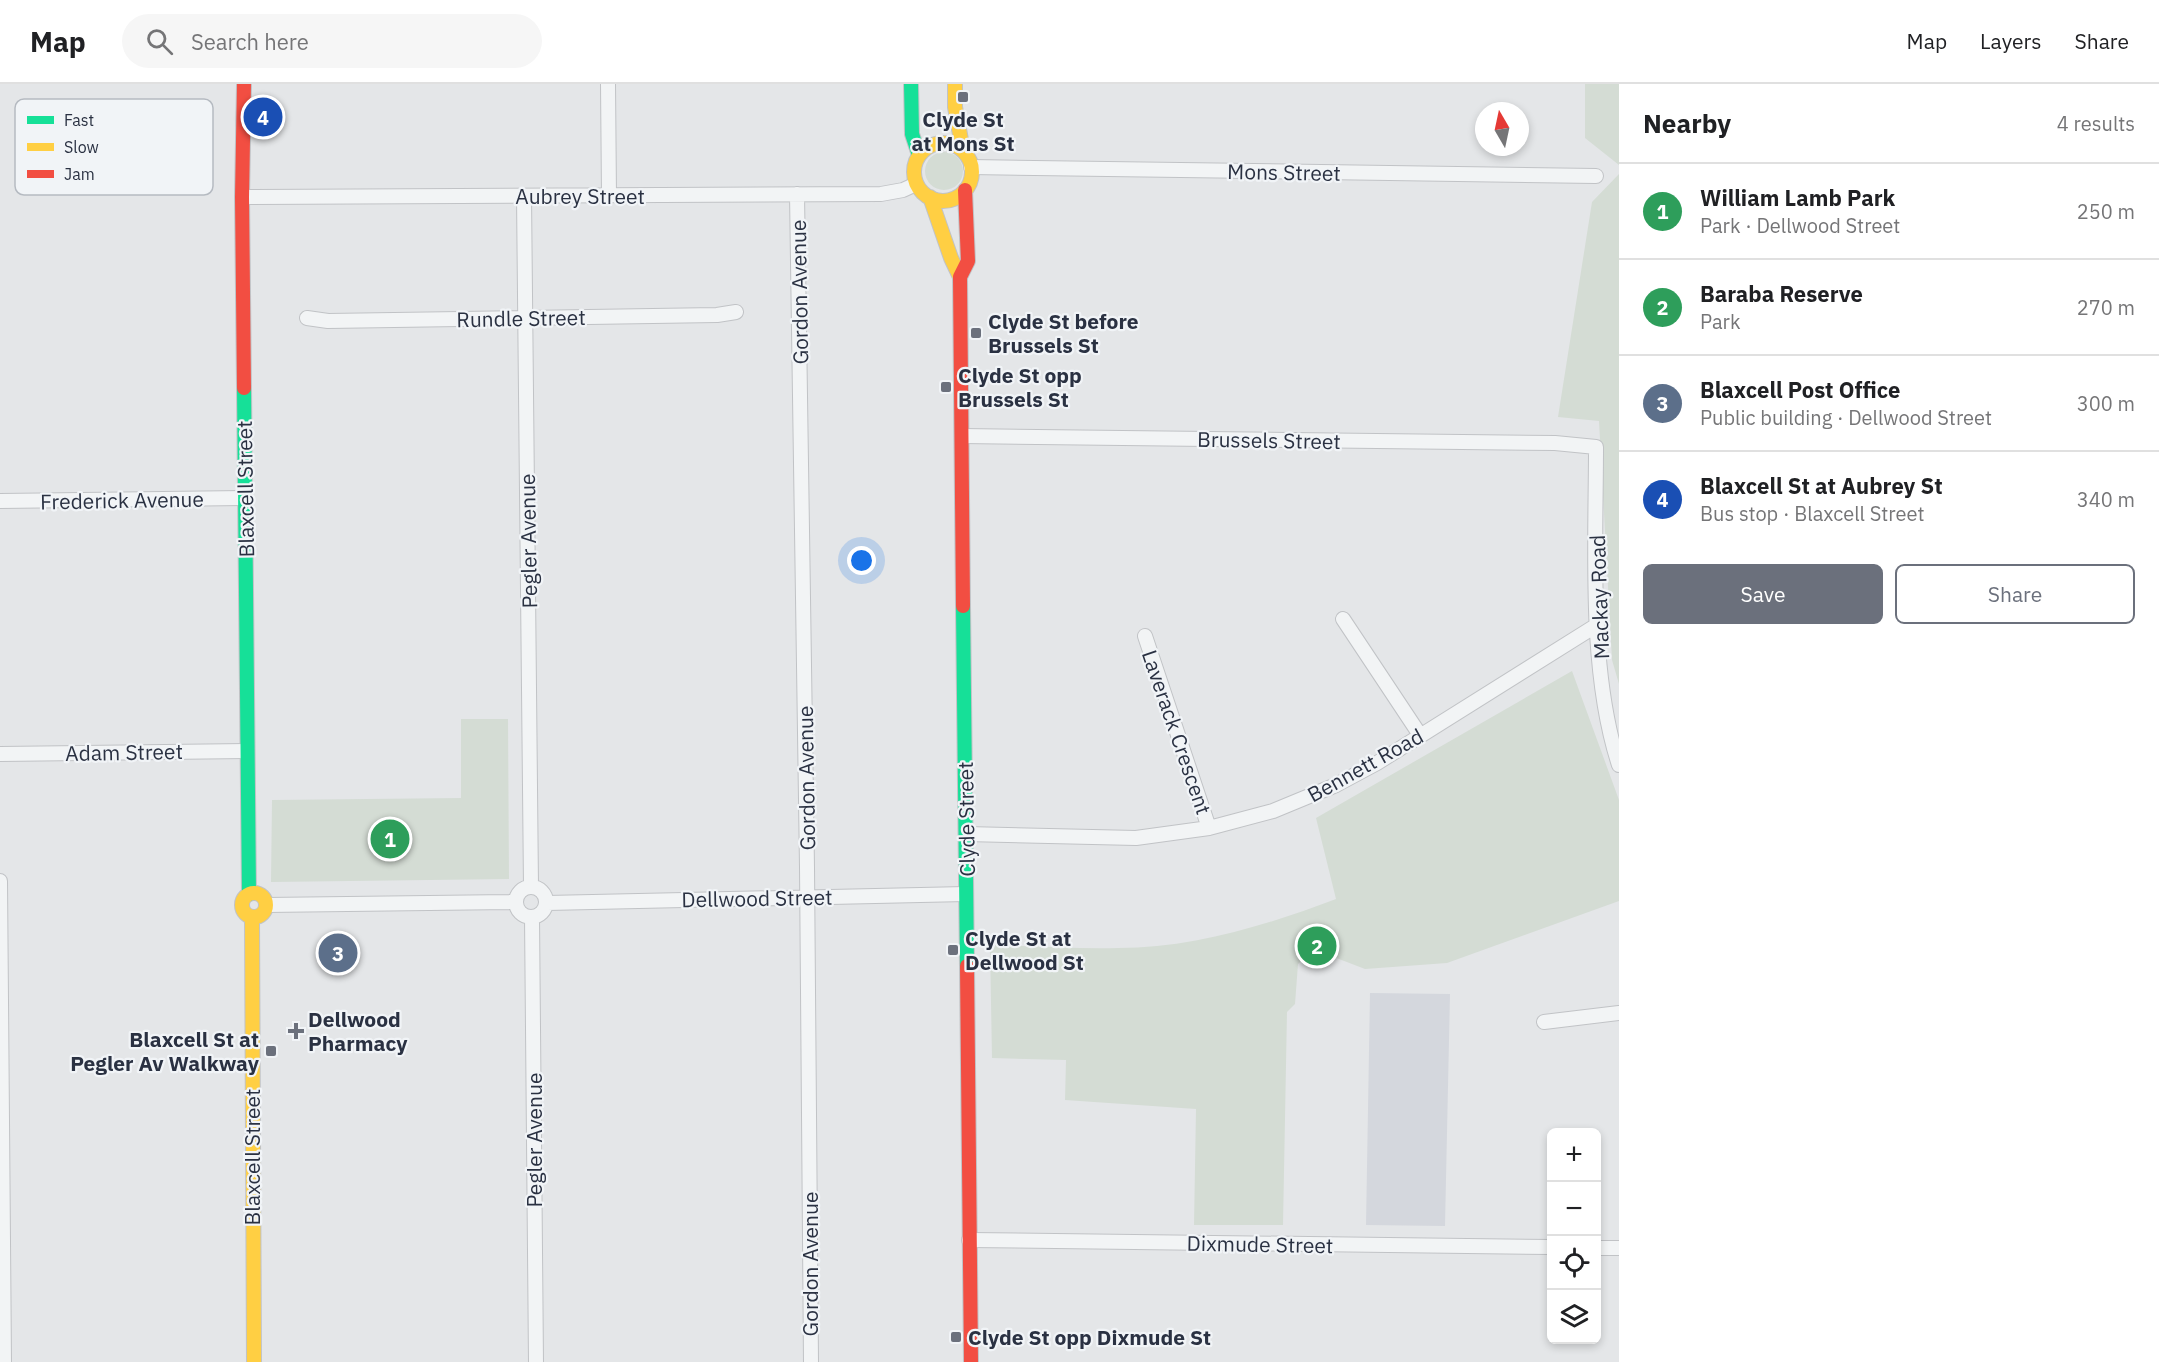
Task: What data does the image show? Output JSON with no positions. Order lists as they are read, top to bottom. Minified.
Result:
{"streets":{"main road":["Blaxcell Street","Clyde Street"],"street":["Mons Street","Aubrey Street","Gordon Avenue","Rundle Street","Brussels Street","Frederick Avenue","Pegler Avenue","Mackay Road","Laverack Crescent","Adam Street","Bennett Road","Dellwood Street","Dixmude Street"]},"crossings":[["Mons Street","Aubrey Street"],["Mons Street","Clyde Street"],["Aubrey Street","Gordon Avenue"],["Aubrey Street","Blaxcell Street"],["Aubrey Street","Pegler Avenue"],["Aubrey Street","Clyde Street"],["Gordon Avenue","Dellwood Street"],["Rundle Street","Pegler Avenue"],["Brussels Street","Mackay Road"],["Brussels Street","Clyde Street"],["Blaxcell Street","Frederick Avenue"],["Blaxcell Street","Adam Street"],["Pegler Avenue","Dellwood Street"],["Mackay Road","Bennett Road"],["Laverack Crescent","Bennett Road"],["Bennett Road","Clyde Street"],["Clyde Street","Dellwood Street"],["Clyde Street","Dixmude Street"]],"places":{"transit":["Clyde St at Mons St","Clyde St before Brussels St","Clyde St opp Brussels St","Clyde St at Dellwood St","Blaxcell St at Pegler Av Walkway","Clyde St opp Dixmude St"],"health":["Dellwood Pharmacy"]},"legend":["Fast","Slow","Jam"],"north":"top","page":{"header":"Map","search":"Search here","nav":["Map","Layers","Share"],"heading":["Nearby","4 results"],"pins":["4","1","2","3"],"list":[{"mark":"1","name":"William Lamb Park","note":"Park · Dellwood Street","value":"250 m"},{"mark":"2","name":"Baraba Reserve","note":"Park","value":"270 m"},{"mark":"3","name":"Blaxcell Post Office","note":"Public building · Dellwood Street","value":"300 m"},{"mark":"4","name":"Blaxcell St at Aubrey St","note":"Bus stop · Blaxcell Street","value":"340 m"}],"buttons":["Save","Share"],"map_buttons":["+","−"]}}
